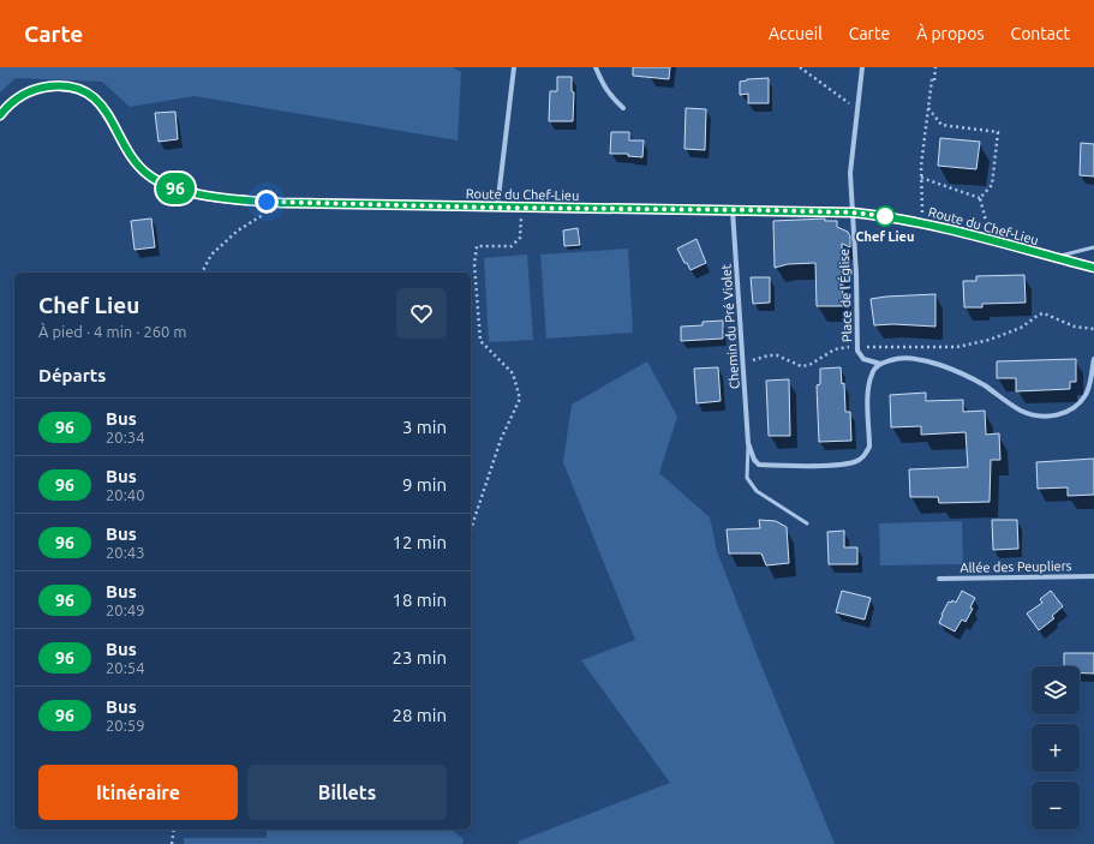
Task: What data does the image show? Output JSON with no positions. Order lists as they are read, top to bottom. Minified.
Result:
{"streets":{"main road":["Route du Chef-Lieu"],"street":["Place de l'Église","Chemin du Pré Violet","Allée des Peupliers"]},"crossings":[["Route du Chef-Lieu","Place de l'Église"],["Route du Chef-Lieu","Chemin du Pré Violet"],["Place de l'Église","Chemin du Pré Violet"]],"places":["Chef Lieu"],"lines":["bus line 96"],"page":{"header":"Carte","nav":["Accueil","Carte","À propos","Contact"],"on_map":"96","heading":[["Chef Lieu","À pied · 4 min · 260 m"],"Départs"],"list":[{"mark":"96","name":"Bus","note":"20:34","value":"3 min"},{"mark":"96","name":"Bus","note":"20:40","value":"9 min"},{"mark":"96","name":"Bus","note":"20:43","value":"12 min"},{"mark":"96","name":"Bus","note":"20:49","value":"18 min"},{"mark":"96","name":"Bus","note":"20:54","value":"23 min"},{"mark":"96","name":"Bus","note":"20:59","value":"28 min"}],"map_buttons":["+","−"],"buttons":["Itinéraire","Billets"]}}
